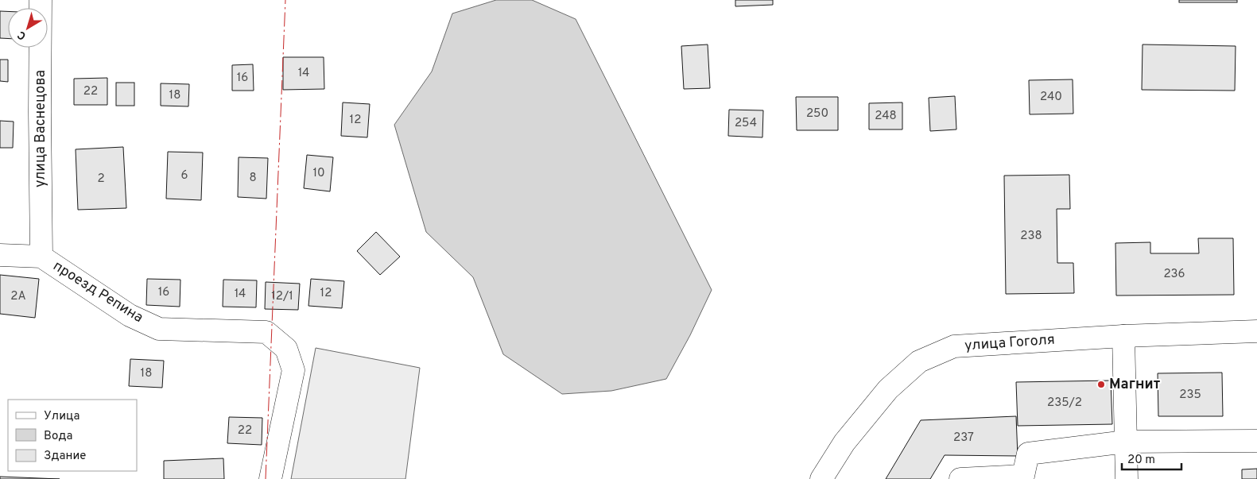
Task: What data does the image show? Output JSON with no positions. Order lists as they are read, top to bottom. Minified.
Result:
{"streets":{"street":["улица Васнецова","проезд Репина","улица Гоголя"]},"crossings":[["улица Васнецова","проезд Репина"]],"places":["Магнит"],"house_numbers":["14","16","22","18","240","250","248","12","254","10","6","8","2","238","236","16","12","14","2А","12/1","18","235","235/2","22","237"],"legend":["Улица","Вода","Здание"],"scale_bar":"20 m","north":"bottom left"}
